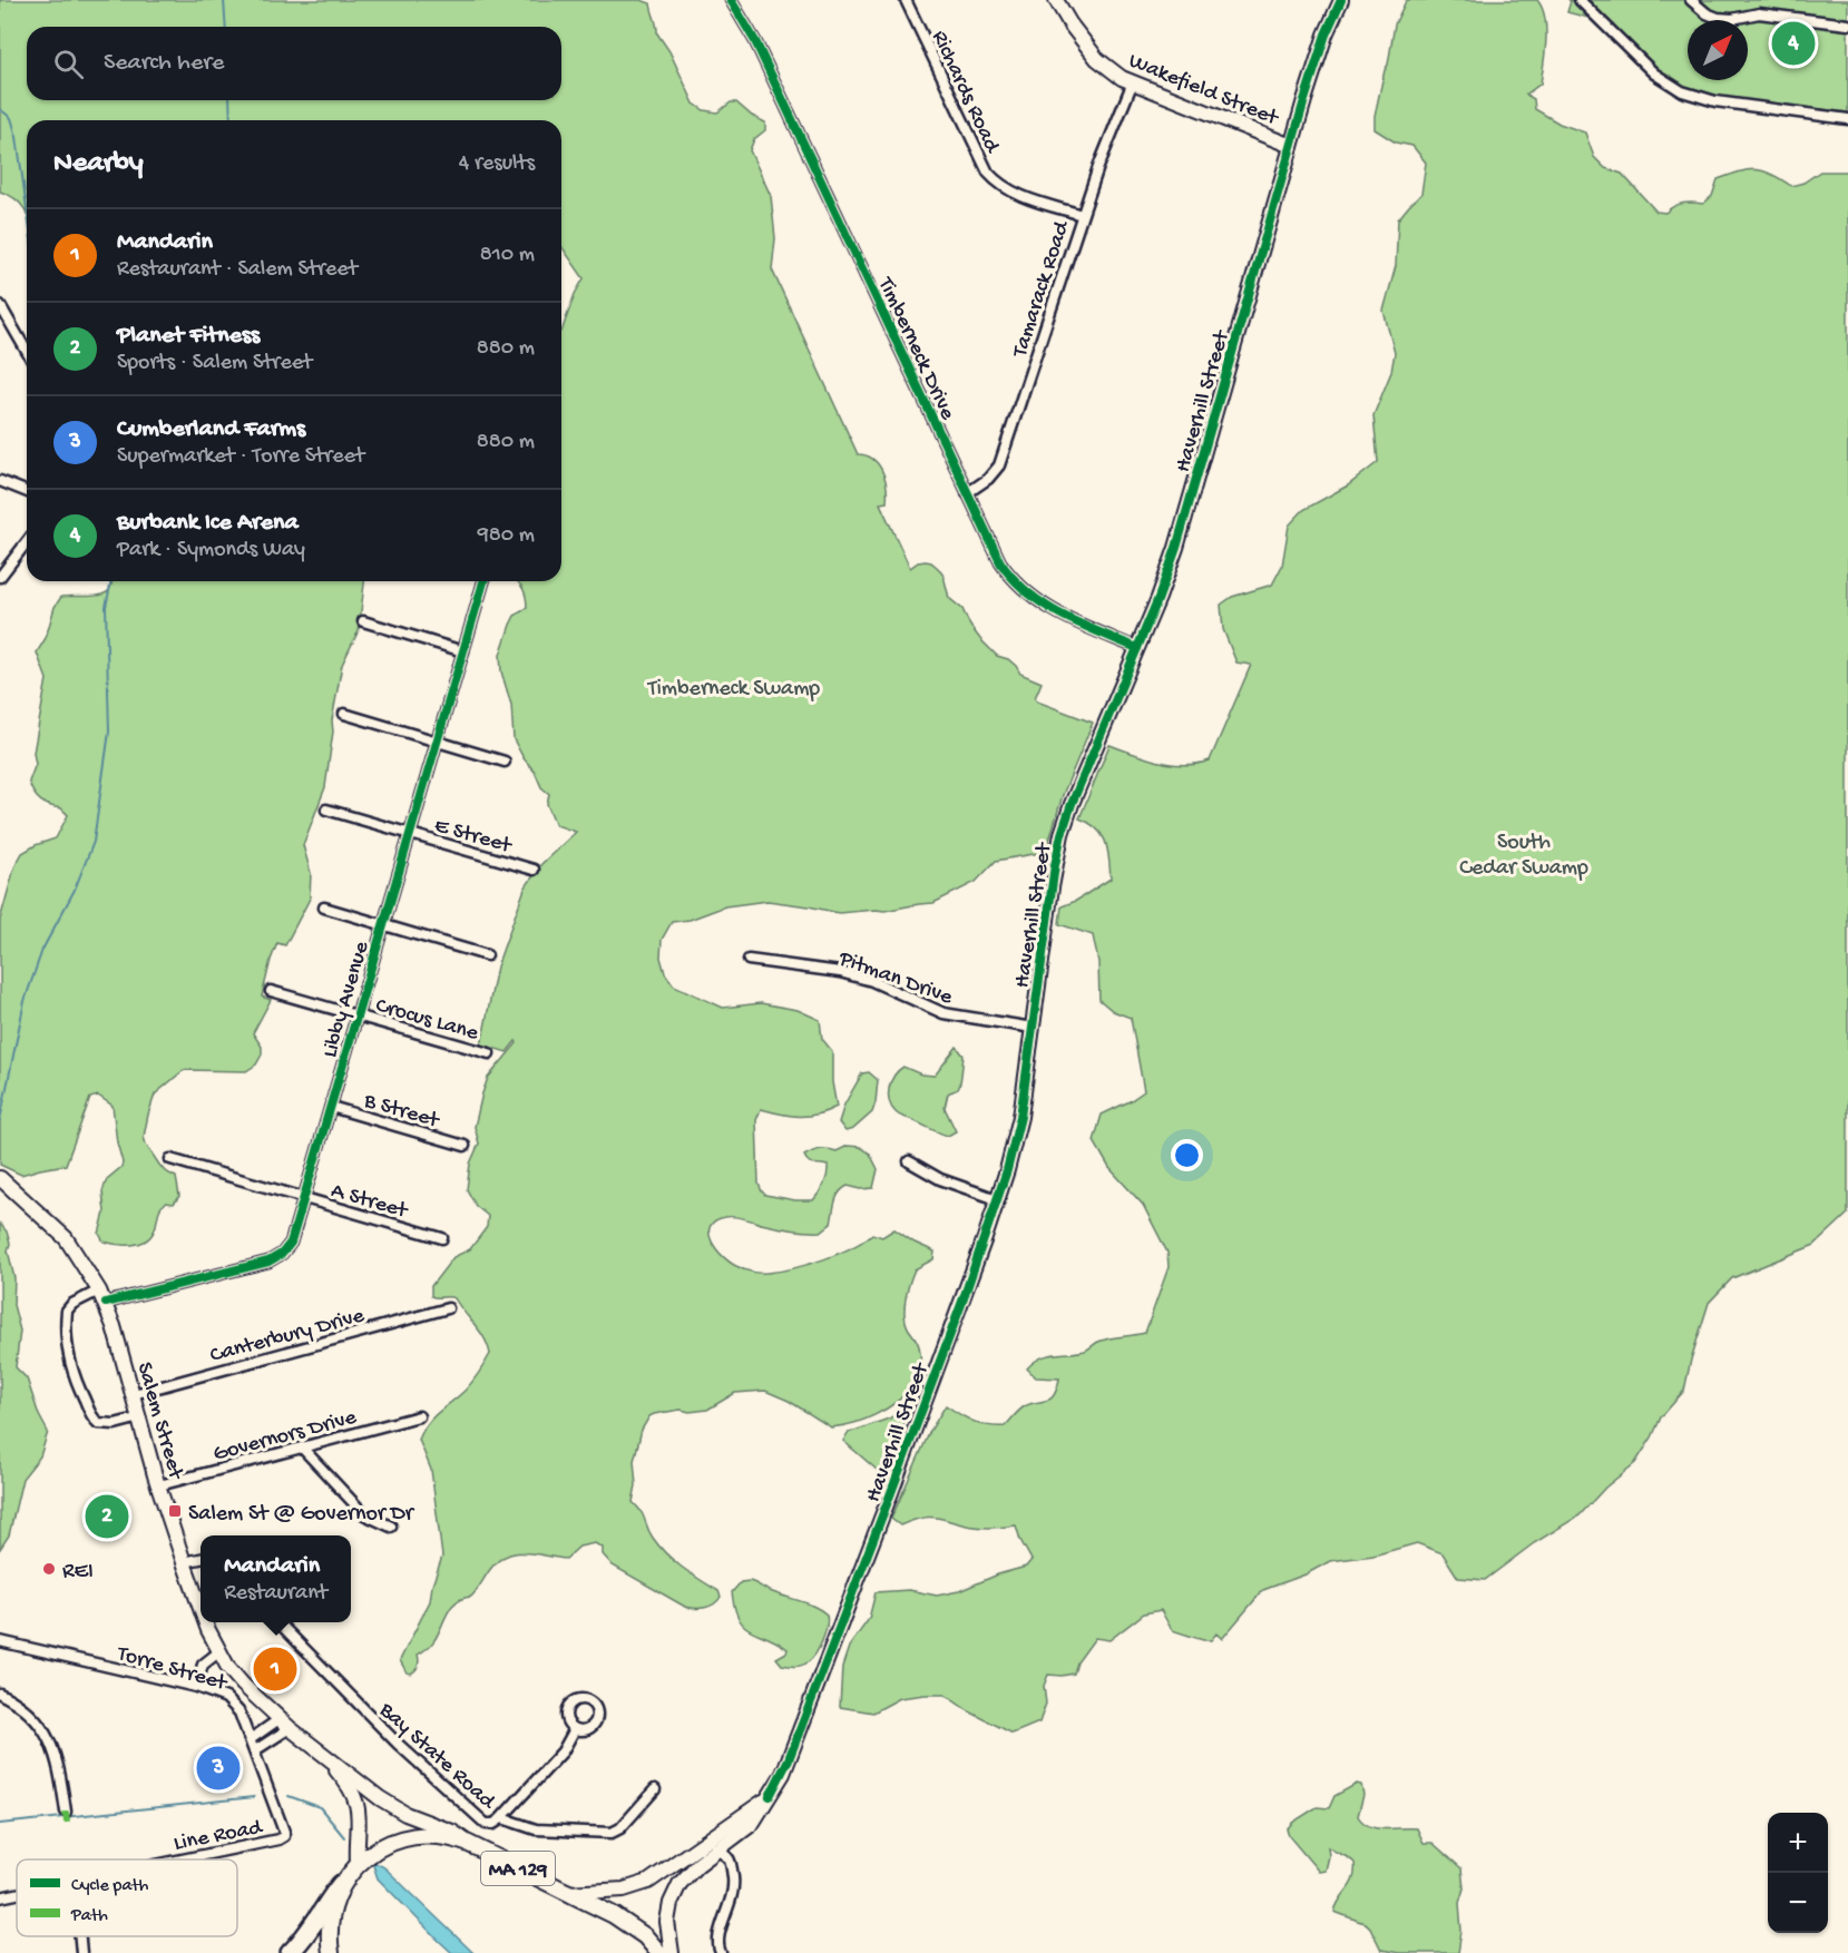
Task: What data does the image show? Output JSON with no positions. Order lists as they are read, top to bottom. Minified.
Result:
{"streets":{"main road":["MA 129"],"street":["Wakefield Street","Richards Road","Tamarack Road","Timberneck Drive","Haverhill Street","E Street","Pitman Drive","Libby Avenue","Crocus Lane","B Street","A Street","Canterbury Drive","Salem Street","Governors Drive","Torre Street","Bay State Road","Line Road"]},"crossings":[["Wakefield Street","Tamarack Road"],["Wakefield Street","Haverhill Street"],["Richards Road","Tamarack Road"],["Tamarack Road","Timberneck Drive"],["Timberneck Drive","Haverhill Street"],["Haverhill Street","Pitman Drive"],["Haverhill Street","MA 129"],["E Street","Libby Avenue"],["Libby Avenue","Crocus Lane"],["Libby Avenue","B Street"],["Libby Avenue","A Street"],["Libby Avenue","Salem Street"],["Canterbury Drive","Salem Street"],["Salem Street","Governors Drive"],["Salem Street","MA 129"],["Torre Street","Line Road"]],"parks":["Timberneck Swamp","South Cedar Swamp"],"places":{"transit":["Salem St @ Governor Dr"],"other":["REI"]},"legend":["Cycle path","Path"],"north":"top right","page":{"pins":["4","2","1","3"],"search":"Search here","heading":["Nearby","4 results"],"list":[{"mark":"1","name":"Mandarin","note":"Restaurant · Salem Street","value":"810 m"},{"mark":"2","name":"Planet Fitness","note":"Sports · Salem Street","value":"880 m"},{"mark":"3","name":"Cumberland Farms","note":"Supermarket · Torre Street","value":"880 m"},{"mark":"4","name":"Burbank Ice Arena","note":"Park · Symonds Way","value":"980 m"}],"popup":["Mandarin","Restaurant"],"map_buttons":["+","−"]}}
